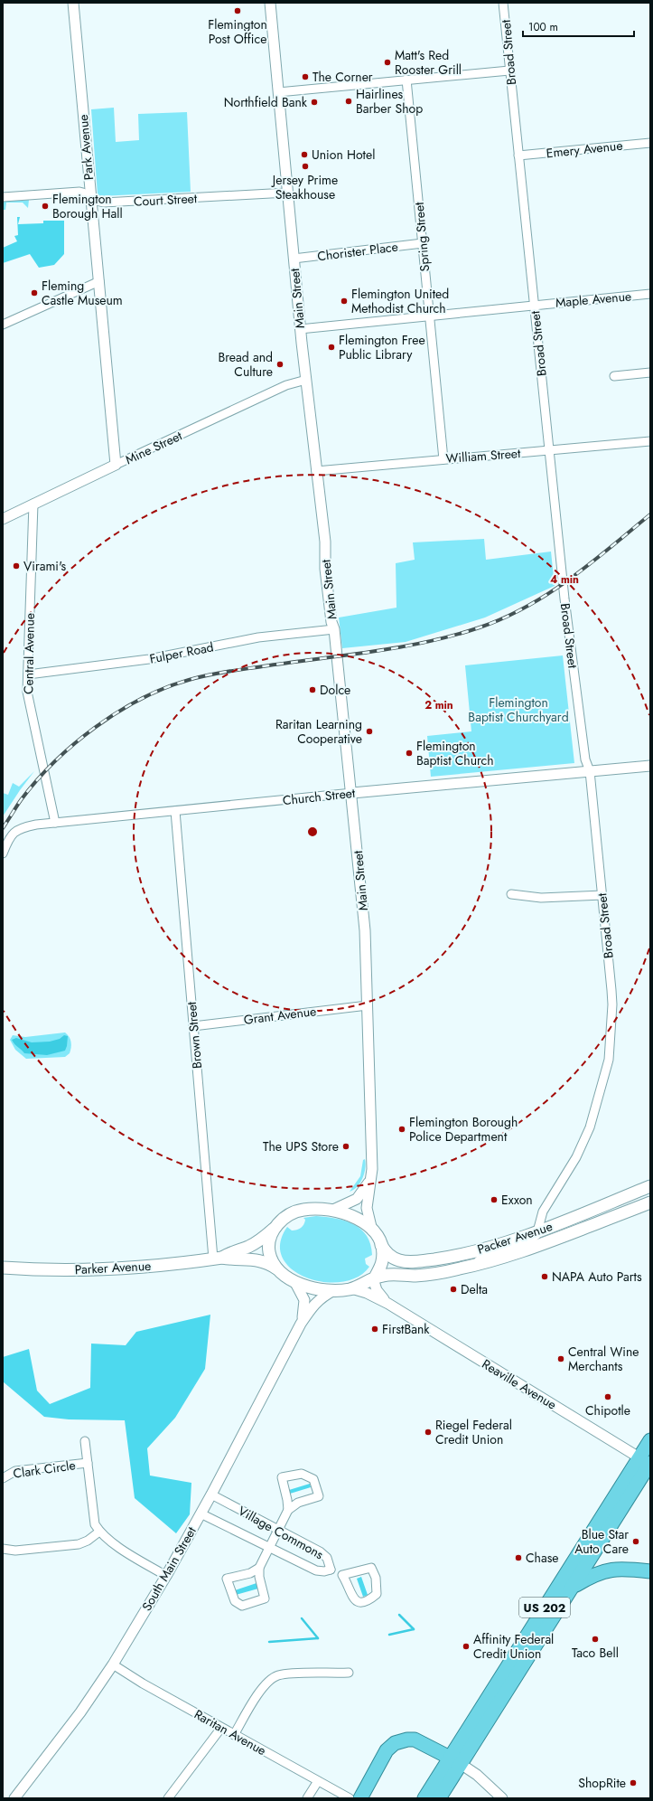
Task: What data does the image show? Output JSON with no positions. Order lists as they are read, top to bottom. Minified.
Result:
{"streets":{"highway":["US 202"],"main road":["Packer Avenue","Parker Avenue"],"street":["Broad Street","Park Avenue","Emery Avenue","Court Street","Spring Street","Chorister Place","Main Street","Maple Avenue","Mine Street","William Street","Fulper Road","Central Avenue","Church Street","Grant Avenue","Brown Street","Reaville Avenue","Clark Circle","Village Commons","South Main Street","Raritan Avenue"]},"crossings":[["Broad Street","Emery Avenue"],["Broad Street","Maple Avenue"],["Broad Street","William Street"],["Broad Street","Church Street"],["Broad Street","Packer Avenue"],["Park Avenue","Court Street"],["Park Avenue","Mine Street"],["Court Street","Main Street"],["Spring Street","Chorister Place"],["Spring Street","Maple Avenue"],["Spring Street","William Street"],["Chorister Place","Main Street"],["Main Street","Maple Avenue"],["Main Street","Mine Street"],["Main Street","William Street"],["Main Street","Fulper Road"],["Main Street","Church Street"],["Main Street","Grant Avenue"],["Main Street","Packer Avenue"],["Main Street","Parker Avenue"],["Main Street","Reaville Avenue"],["Main Street","South Main Street"],["Mine Street","Central Avenue"],["Fulper Road","Central Avenue"],["Central Avenue","Church Street"],["Church Street","Brown Street"],["Grant Avenue","Brown Street"],["Brown Street","Parker Avenue"],["Packer Avenue","Parker Avenue"],["Packer Avenue","Reaville Avenue"],["Packer Avenue","South Main Street"],["Parker Avenue","Reaville Avenue"],["Parker Avenue","South Main Street"],["Reaville Avenue","South Main Street"],["Reaville Avenue","US 202"],["Clark Circle","South Main Street"],["Village Commons","South Main Street"],["South Main Street","Raritan Avenue"]],"parks":["Flemington Baptist Churchyard"],"places":["Flemington Post Office","Matt's Red Rooster Grill","The Corner","Hairlines Barber Shop","Northfield Bank","Union Hotel","Jersey Prime Steakhouse","Flemington Borough Hall","Fleming Castle Museum","Flemington United Methodist Church","Flemington Free Public Library","Bread and Culture","Virami's","Dolce","Raritan Learning Cooperative","Flemington Baptist Church","Flemington Borough Police Department","The UPS Store","Exxon","NAPA Auto Parts","Delta","FirstBank","Central Wine Merchants","Chipotle","Riegel Federal Credit Union","Blue Star Auto Care","Chase","Taco Bell","Affinity Federal Credit Union","ShopRite"],"scale_bar":"100 m","rings":["4 min","2 min"]}
